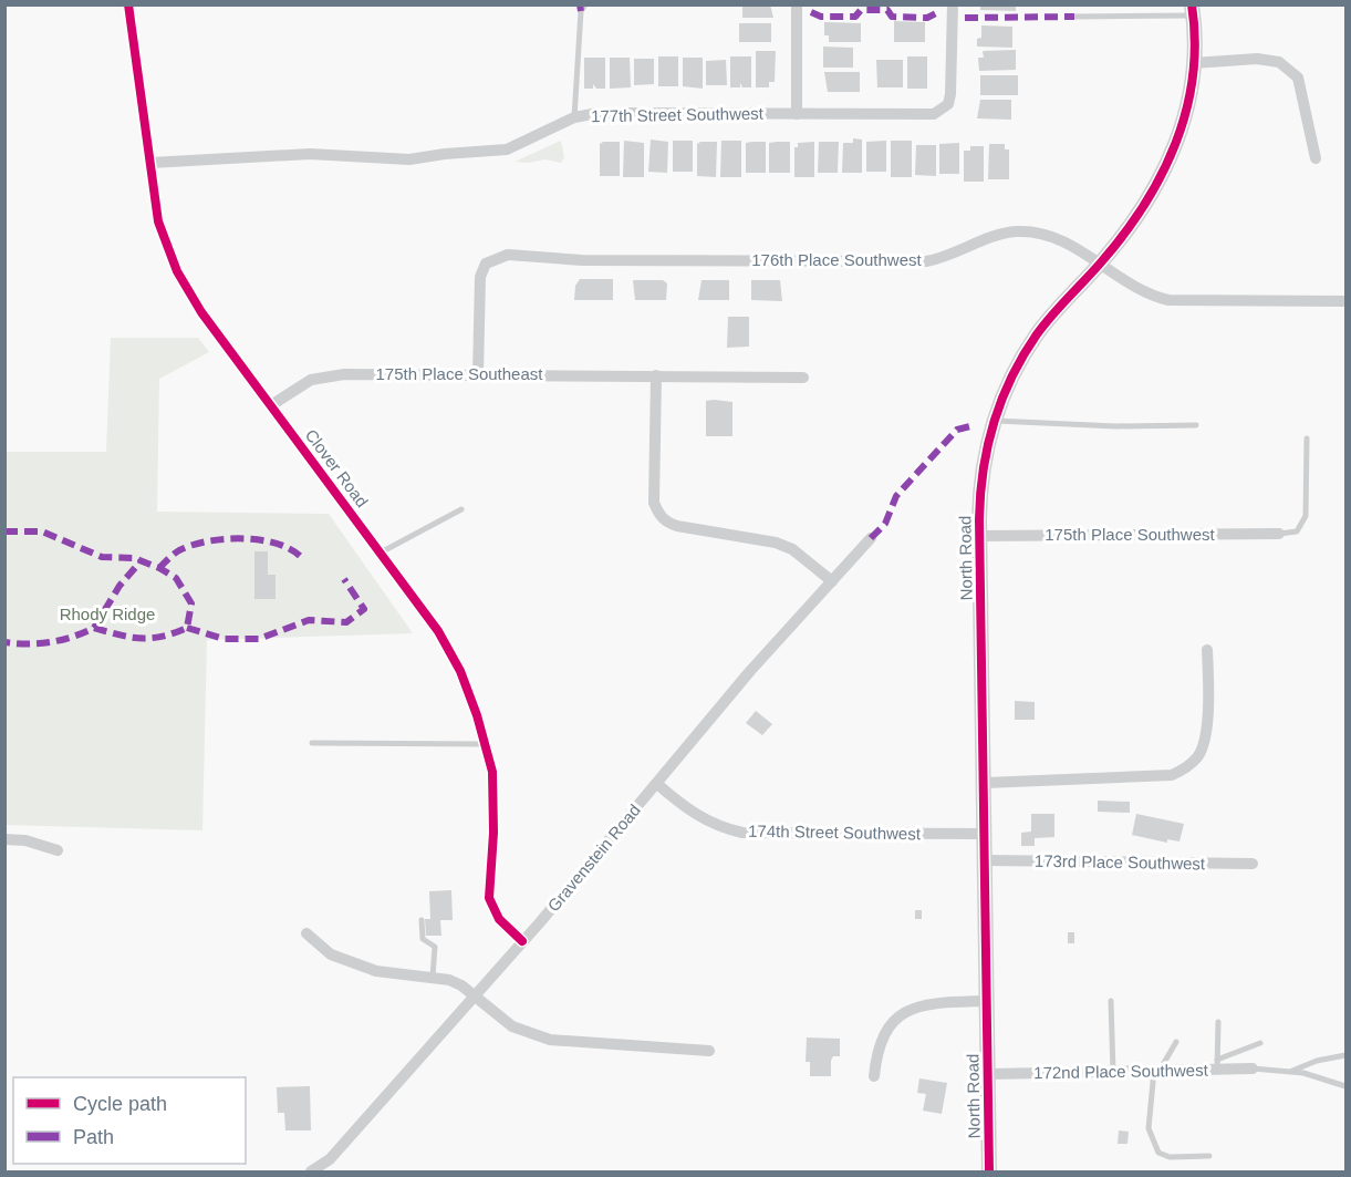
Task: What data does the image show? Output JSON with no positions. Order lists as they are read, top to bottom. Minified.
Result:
{"streets":{"street":["177th Street Southwest","176th Place Southwest","175th Place Southeast","Clover Road","175th Place Southwest","North Road","174th Street Southwest","Gravenstein Road","173rd Place Southwest","172nd Place Southwest"]},"crossings":[["177th Street Southwest","Clover Road"],["176th Place Southwest","175th Place Southeast"],["176th Place Southwest","North Road"],["175th Place Southeast","Clover Road"],["Clover Road","Gravenstein Road"],["175th Place Southwest","North Road"],["North Road","174th Street Southwest"],["North Road","173rd Place Southwest"],["North Road","172nd Place Southwest"],["174th Street Southwest","Gravenstein Road"]],"parks":["Rhody Ridge"],"legend":["Cycle path","Path"]}
